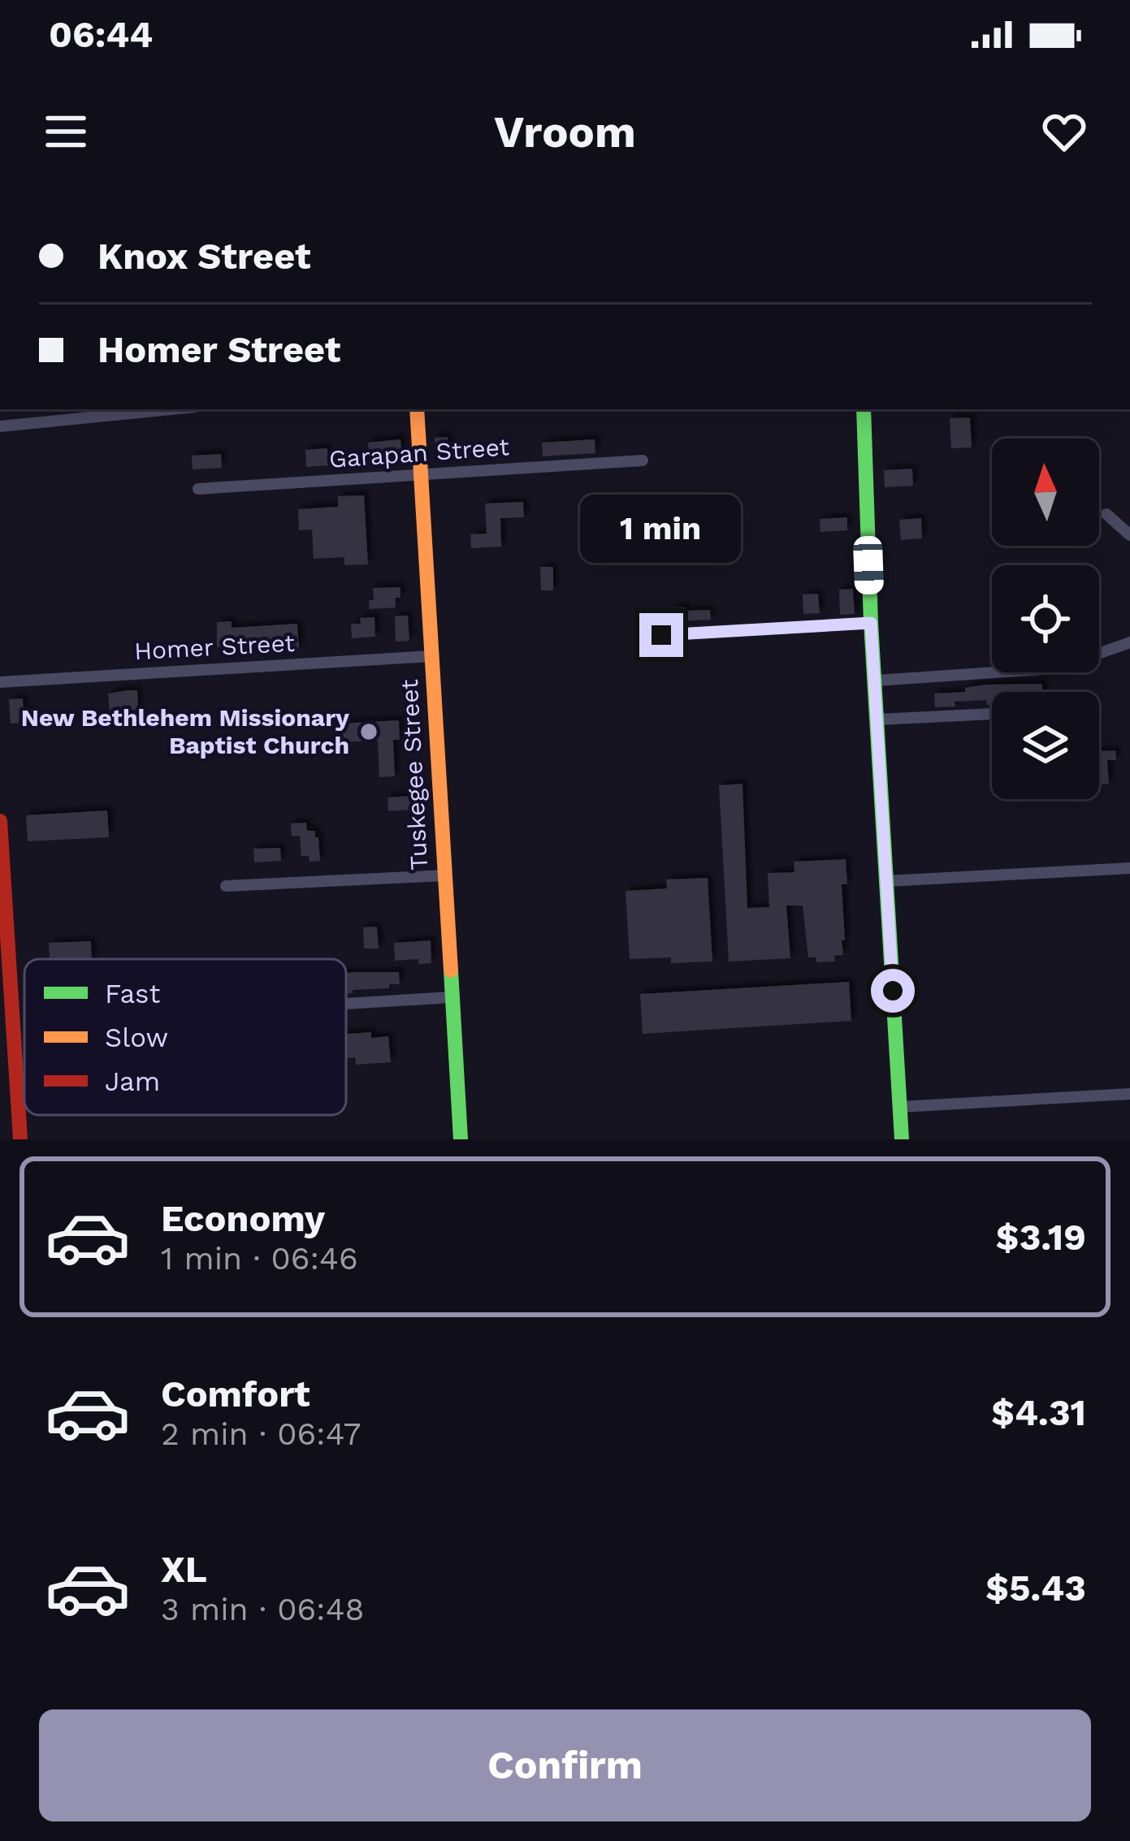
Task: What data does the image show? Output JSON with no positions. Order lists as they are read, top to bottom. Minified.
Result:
{"streets":{"street":["Garapan Street","Homer Street","Tuskegee Street"]},"crossings":[["Garapan Street","Tuskegee Street"],["Homer Street","Tuskegee Street"]],"places":["New Bethlehem Missionary Baptist Church"],"legend":["Fast","Slow","Jam"],"north":"top","page":{"status":"06:44","header":"Vroom","banner":["Knox Street","Homer Street"],"bubble":"1 min","list":[{"name":"Economy","note":"1 min · 06:46","value":"$3.19"},{"name":"Comfort","note":"2 min · 06:47","value":"$4.31"},{"name":"XL","note":"3 min · 06:48","value":"$5.43"}],"buttons":"Confirm"}}
